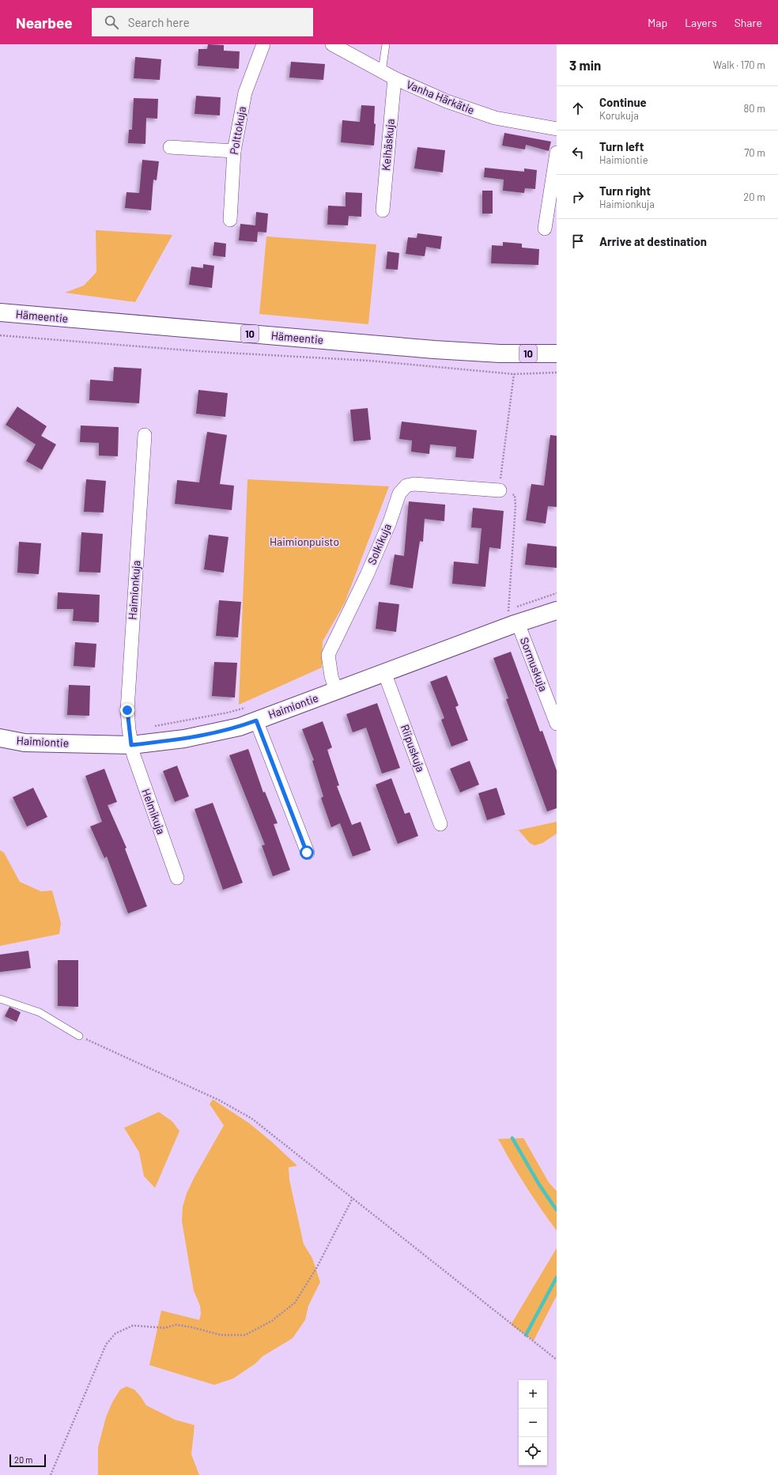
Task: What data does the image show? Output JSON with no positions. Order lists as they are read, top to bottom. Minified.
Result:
{"streets":{"main road":["Hämeentie","10","Haimiontie"],"street":["Vanha Härkätie","Polttokuja","Keihäskuja","Solkikuja","Haimionkuja","Sormuskuja","Riipuskuja","Helmikuja"]},"crossings":[["Vanha Härkätie","Keihäskuja"],["Solkikuja","Haimiontie"],["Haimionkuja","Haimiontie"],["Haimionkuja","Helmikuja"],["Sormuskuja","Haimiontie"],["Haimiontie","Riipuskuja"],["Haimiontie","Helmikuja"]],"parks":["Haimionpuisto"],"scale_bar":"20 m","page":{"header":"Nearbee","search":"Search here","nav":["Map","Layers","Share"],"heading":["3 min","Walk · 170 m"],"list":[["Continue","Korukuja","80 m"],["Turn left","Haimiontie","70 m"],["Turn right","Haimionkuja","20 m"],"Arrive at destination"],"map_buttons":["+","−"],"scale":"20 m"}}
